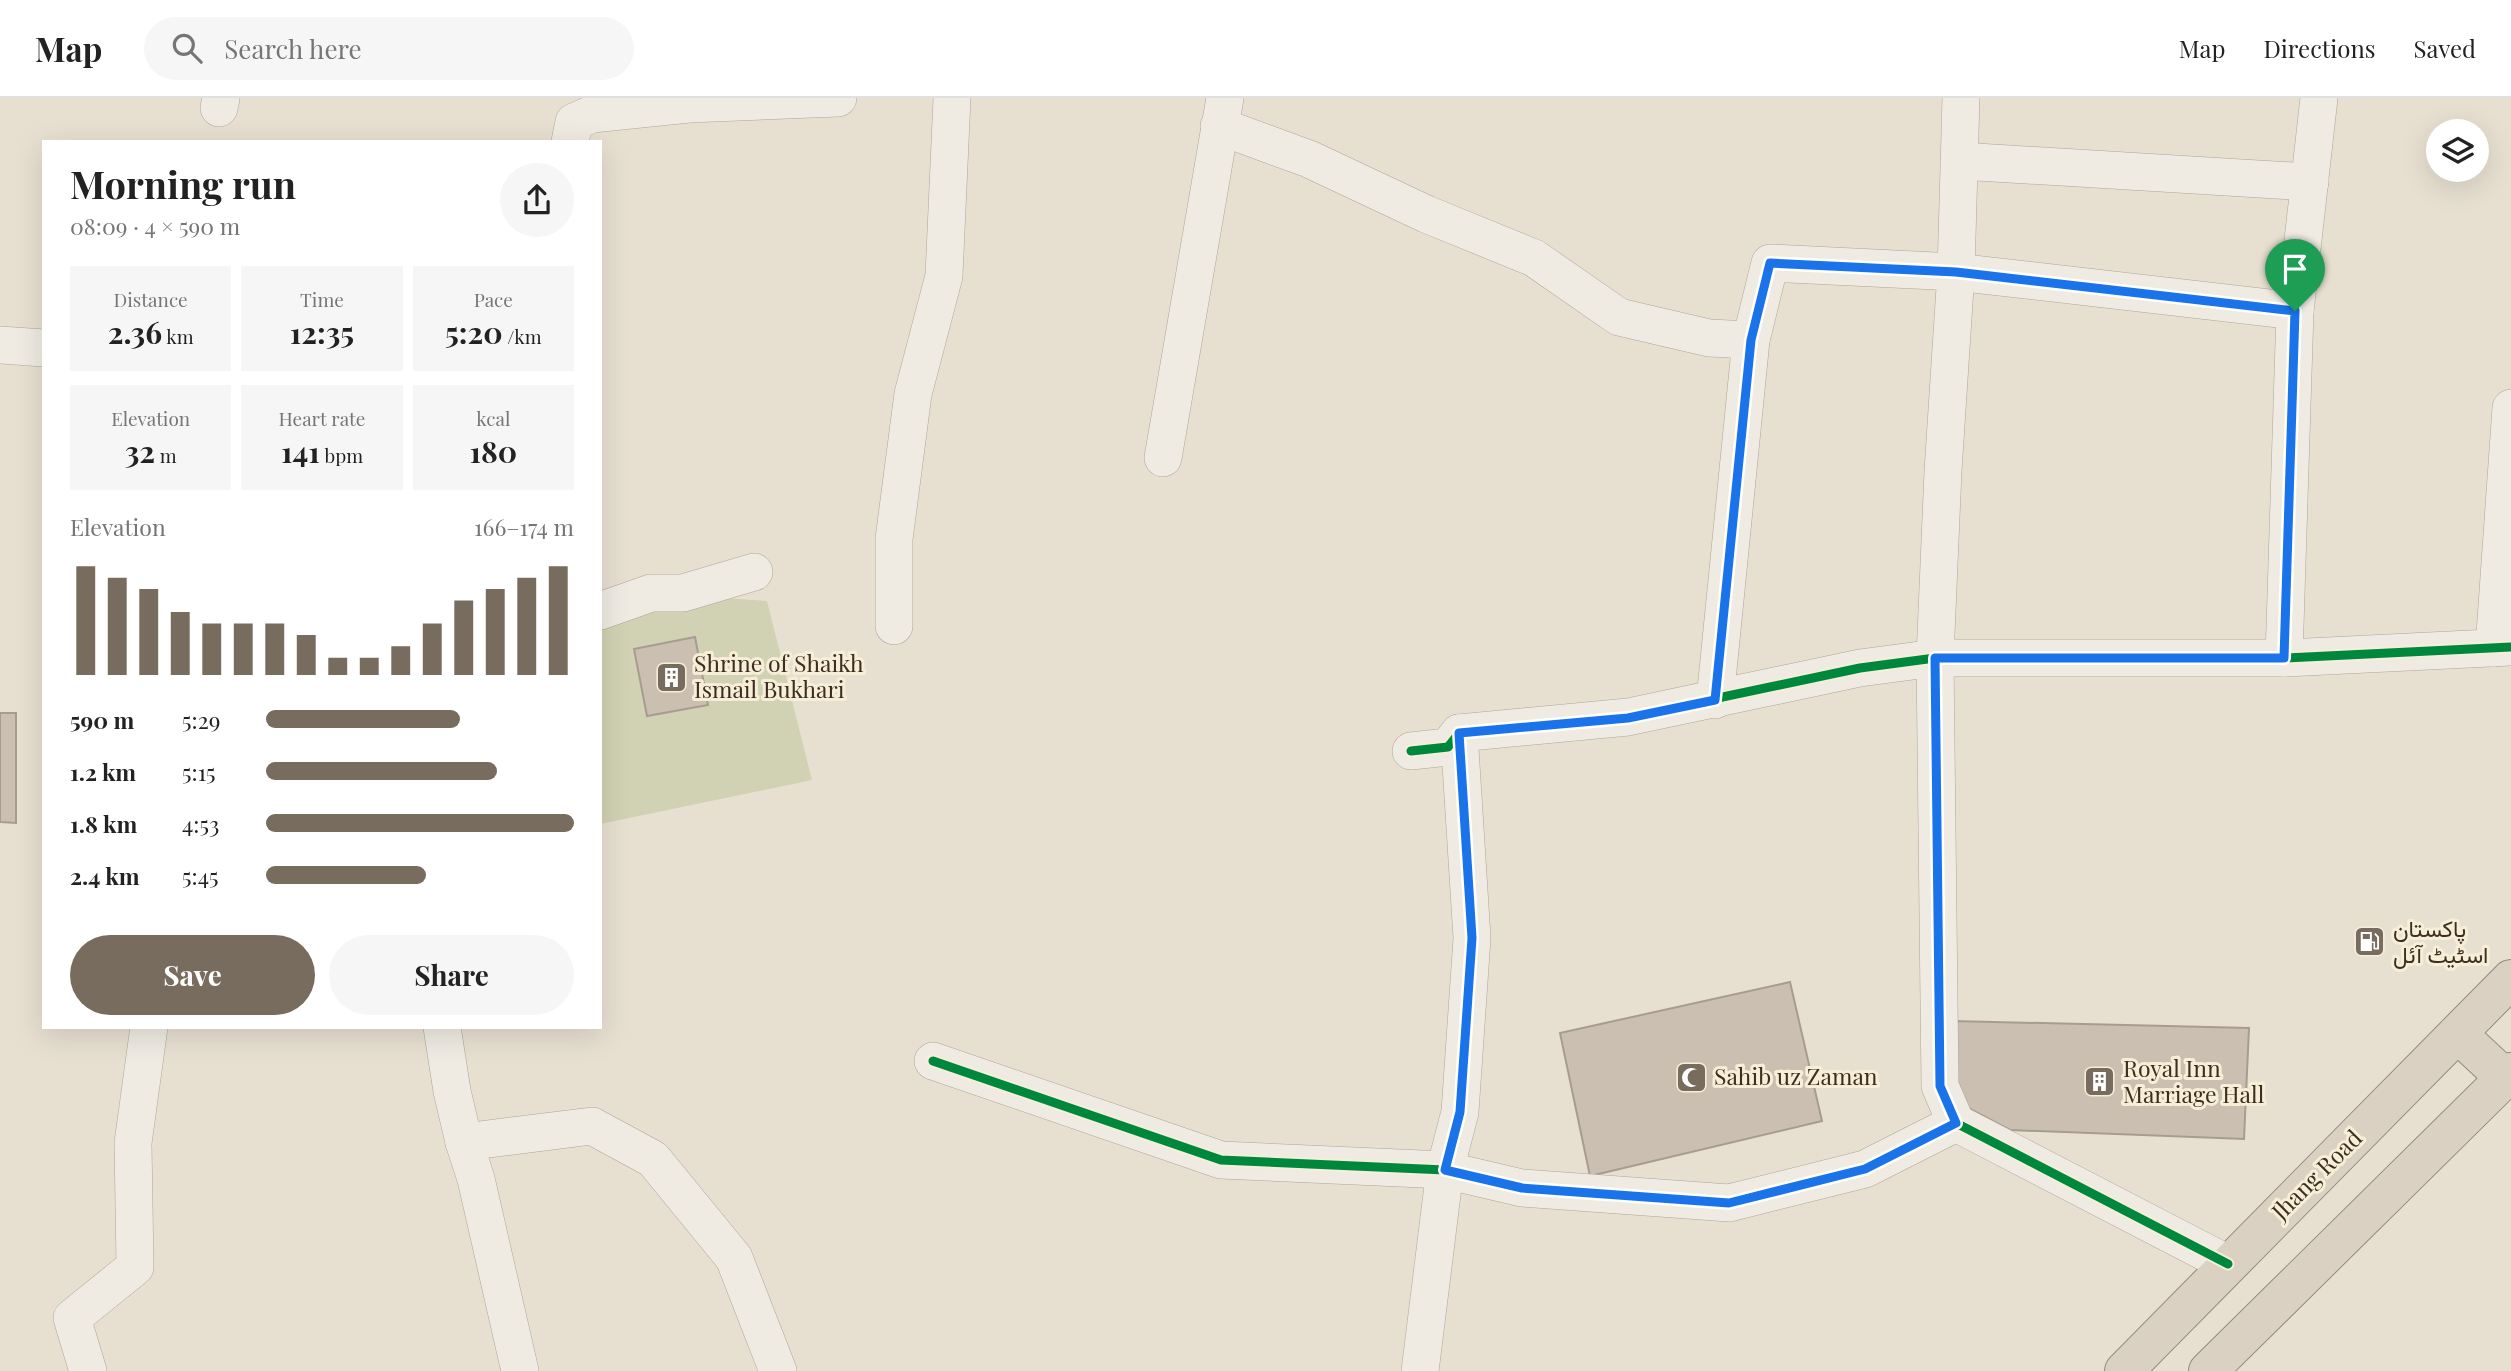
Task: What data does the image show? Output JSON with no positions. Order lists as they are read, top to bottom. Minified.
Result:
{"streets":{"highway":["Jhang Road"]},"places":{"building":["Shrine of Shaikh Ismail Bukhari","Royal Inn Marriage Hall"],"fuel station":["پاکستان اسٹیٹ آئل"],"mosque":["Sahib uz Zaman"]},"page":{"header":"Map","search":"Search here","nav":["Map","Directions","Saved"],"heading":["Morning run","08:09 · 4 × 590 m"],"stats":[["Distance","2.36 km"],["Time","12:35"],["Pace","5:20 /km"],["Elevation","32 m"],["Heart rate","141 bpm"],["kcal","180"]],"chart":["Elevation","166–174 m"],"list":[{"name":"590 m","note":"5:29"},{"name":"1.2 km","note":"5:15"},{"name":"1.8 km","note":"4:53"},{"name":"2.4 km","note":"5:45"}],"buttons":["Save","Share"]}}
